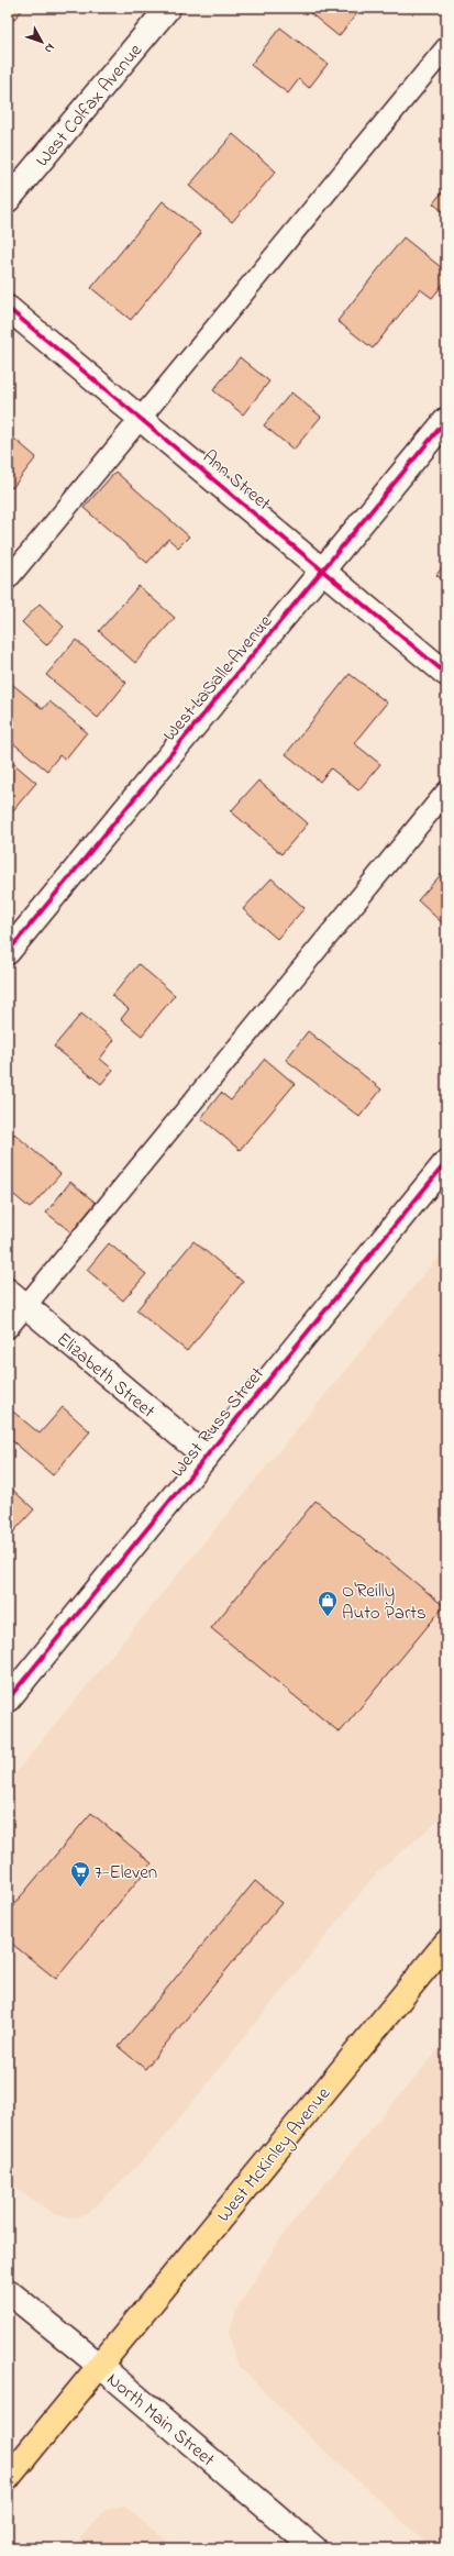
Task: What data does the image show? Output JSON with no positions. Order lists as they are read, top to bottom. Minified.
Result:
{"streets":{"main road":["West McKinley Avenue"],"street":["West Colfax Avenue","Ann Street","West LaSalle Avenue","Elizabeth Street","West Russ Street","North Main Street"]},"crossings":[["Ann Street","West LaSalle Avenue"],["Elizabeth Street","West Russ Street"],["West McKinley Avenue","North Main Street"]],"places":{"shop":["O'Reilly Auto Parts"],"supermarket":["7-Eleven"]},"north":"bottom right"}
